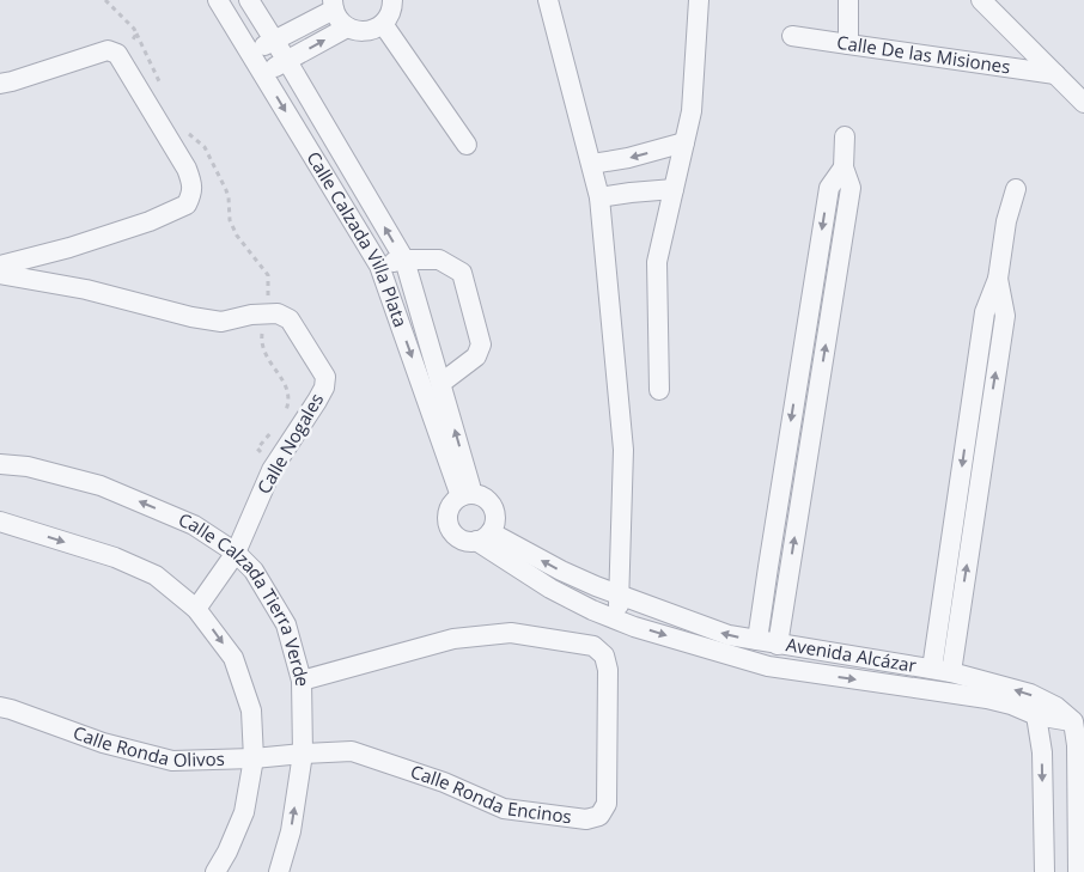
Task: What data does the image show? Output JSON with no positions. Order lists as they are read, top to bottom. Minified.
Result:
{"streets":{"street":["Calle De las Misiones","Calle Calzada Villa Plata","Calle Nogales","Calle Calzada Tierra Verde","Avenida Alcázar","Calle Ronda Olivos","Calle Ronda Encinos"]},"crossings":[["Calle Calzada Villa Plata","Avenida Alcázar"],["Calle Nogales","Calle Calzada Tierra Verde"],["Calle Calzada Tierra Verde","Calle Ronda Olivos"],["Calle Calzada Tierra Verde","Calle Ronda Encinos"],["Calle Ronda Olivos","Calle Ronda Encinos"]]}
